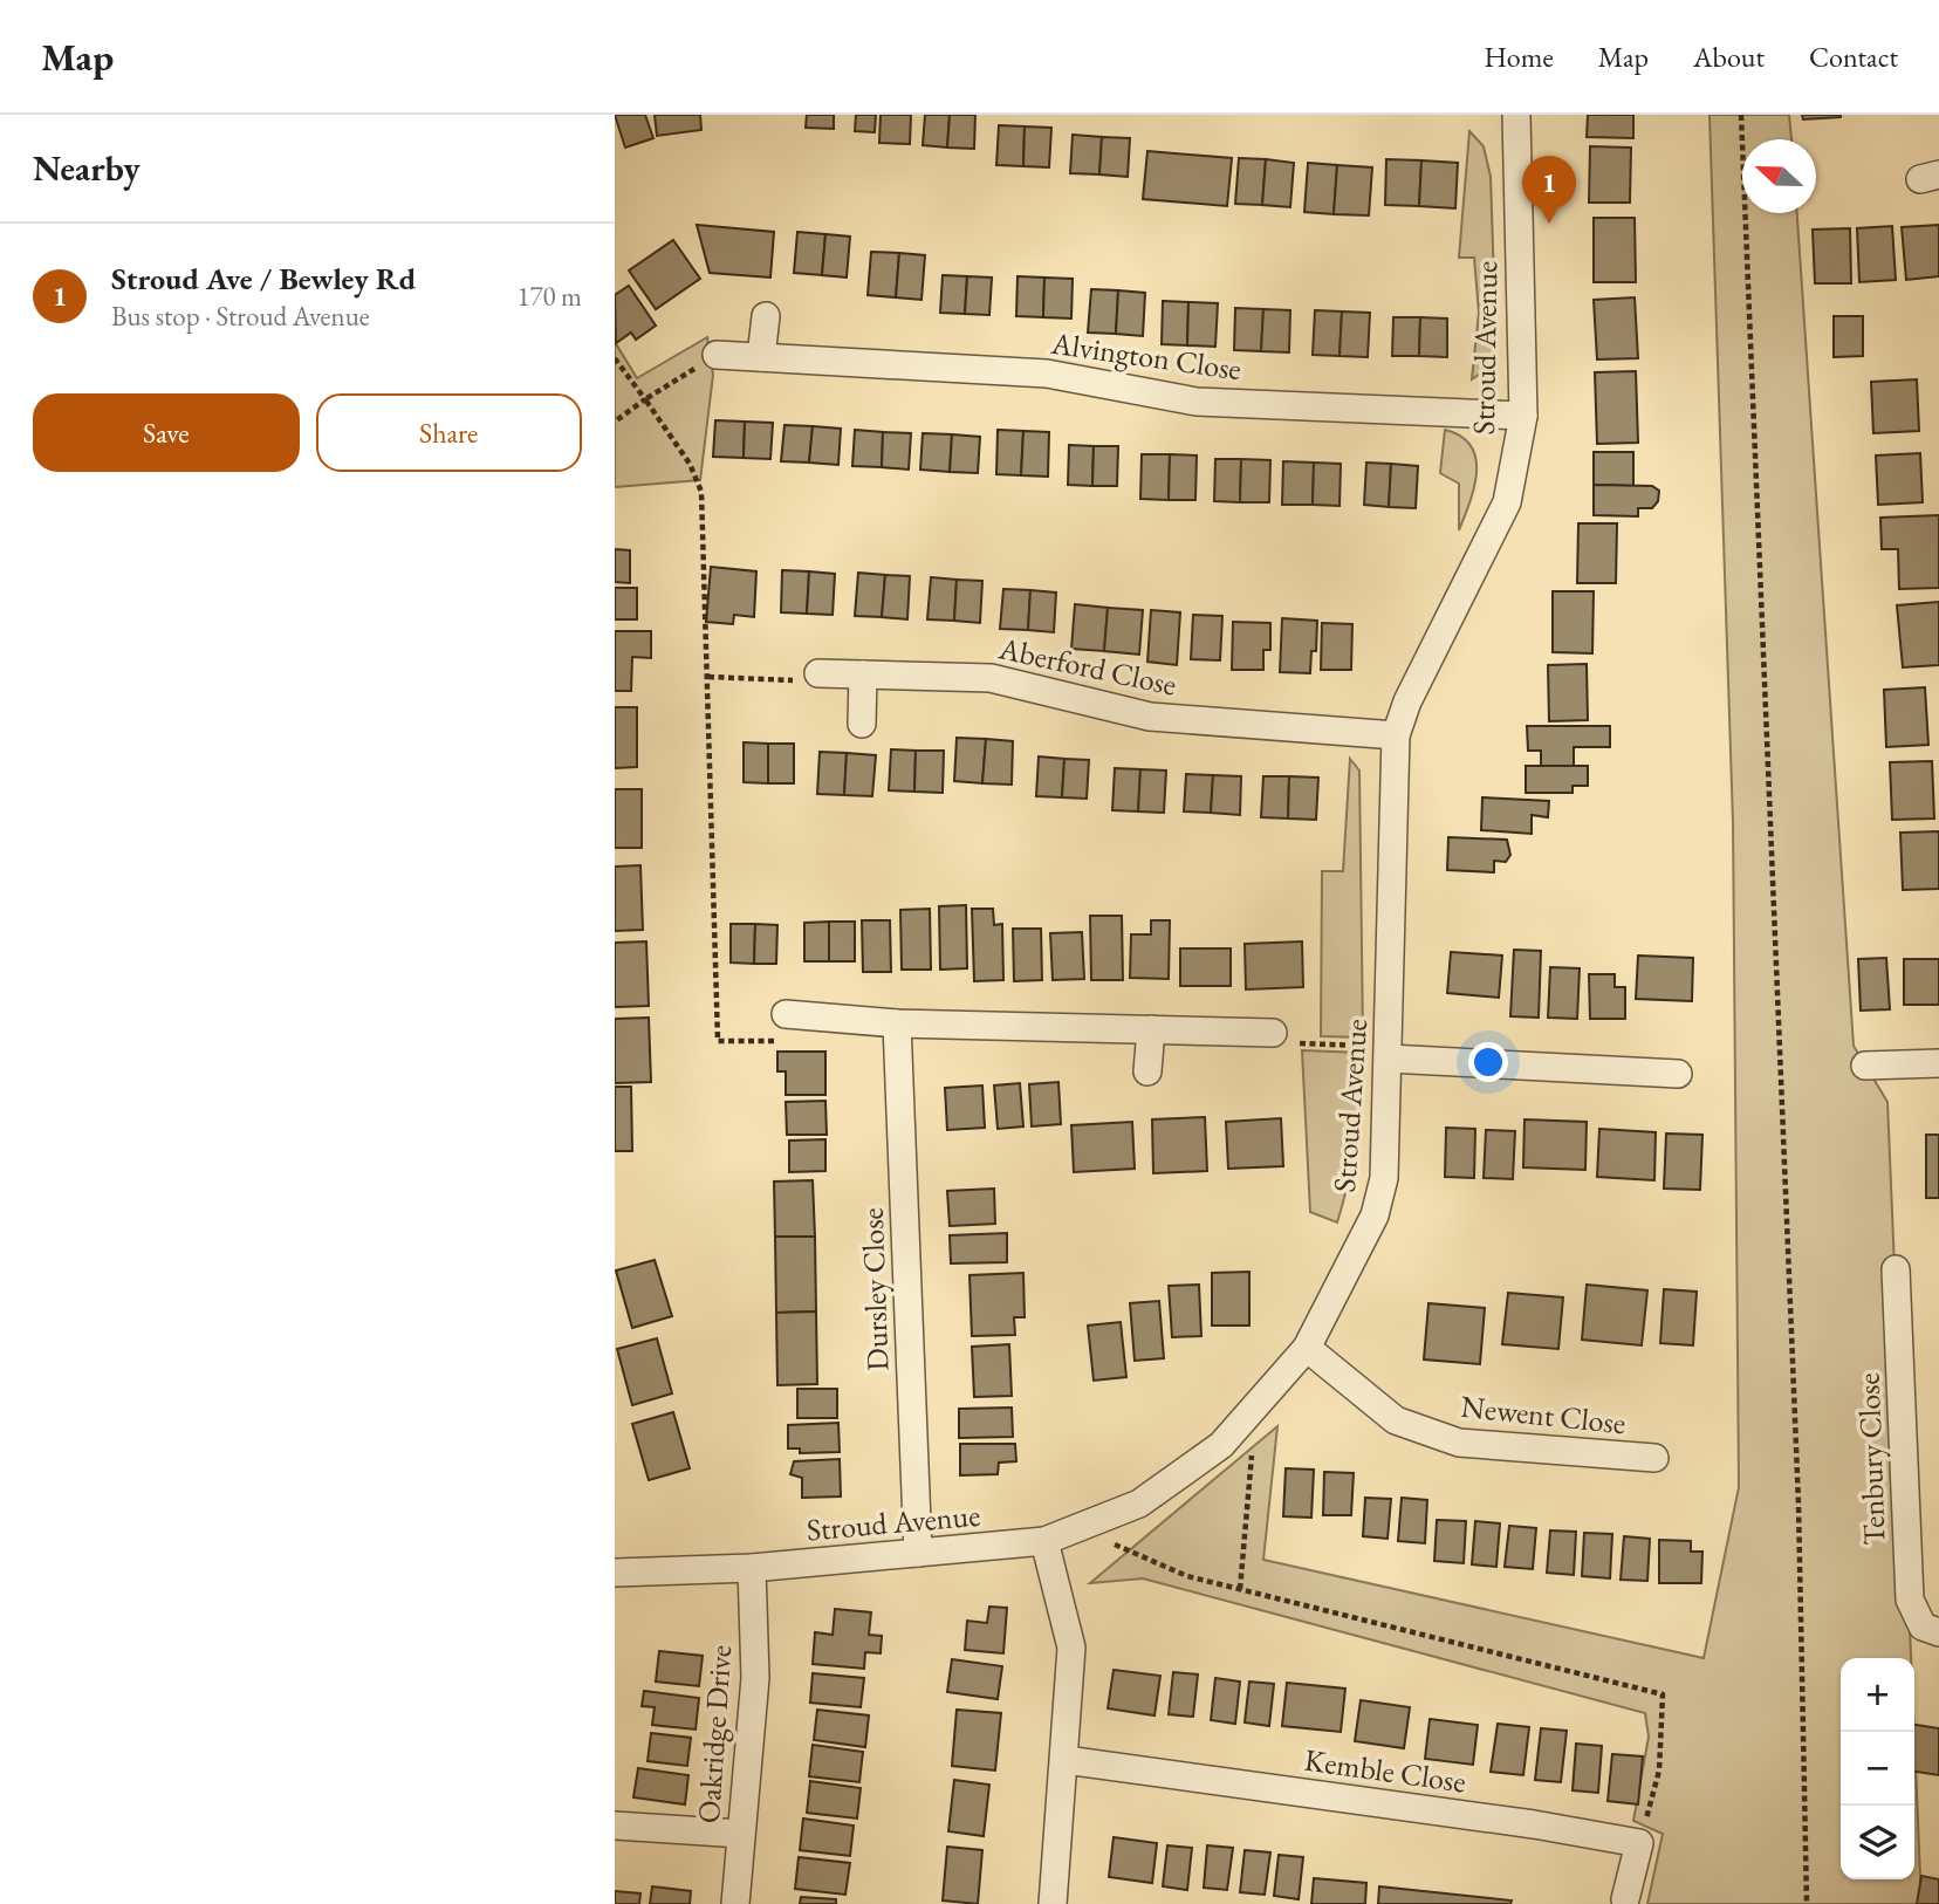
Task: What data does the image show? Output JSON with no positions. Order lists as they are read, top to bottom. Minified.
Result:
{"streets":{"street":["Stroud Avenue","Alvington Close","Aberford Close","Dursley Close","Newent Close","Tenbury Close","Oakridge Drive","Kemble Close"]},"crossings":[["Stroud Avenue","Alvington Close"],["Stroud Avenue","Aberford Close"],["Stroud Avenue","Dursley Close"],["Stroud Avenue","Newent Close"],["Stroud Avenue","Oakridge Drive"]],"north":"left","page":{"header":"Map","nav":["Home","Map","About","Contact"],"heading":"Nearby","pins":"1","list":[{"mark":"1","name":"Stroud Ave / Bewley Rd","note":"Bus stop · Stroud Avenue","value":"170 m"}],"buttons":["Save","Share"],"map_buttons":["+","−"]}}
